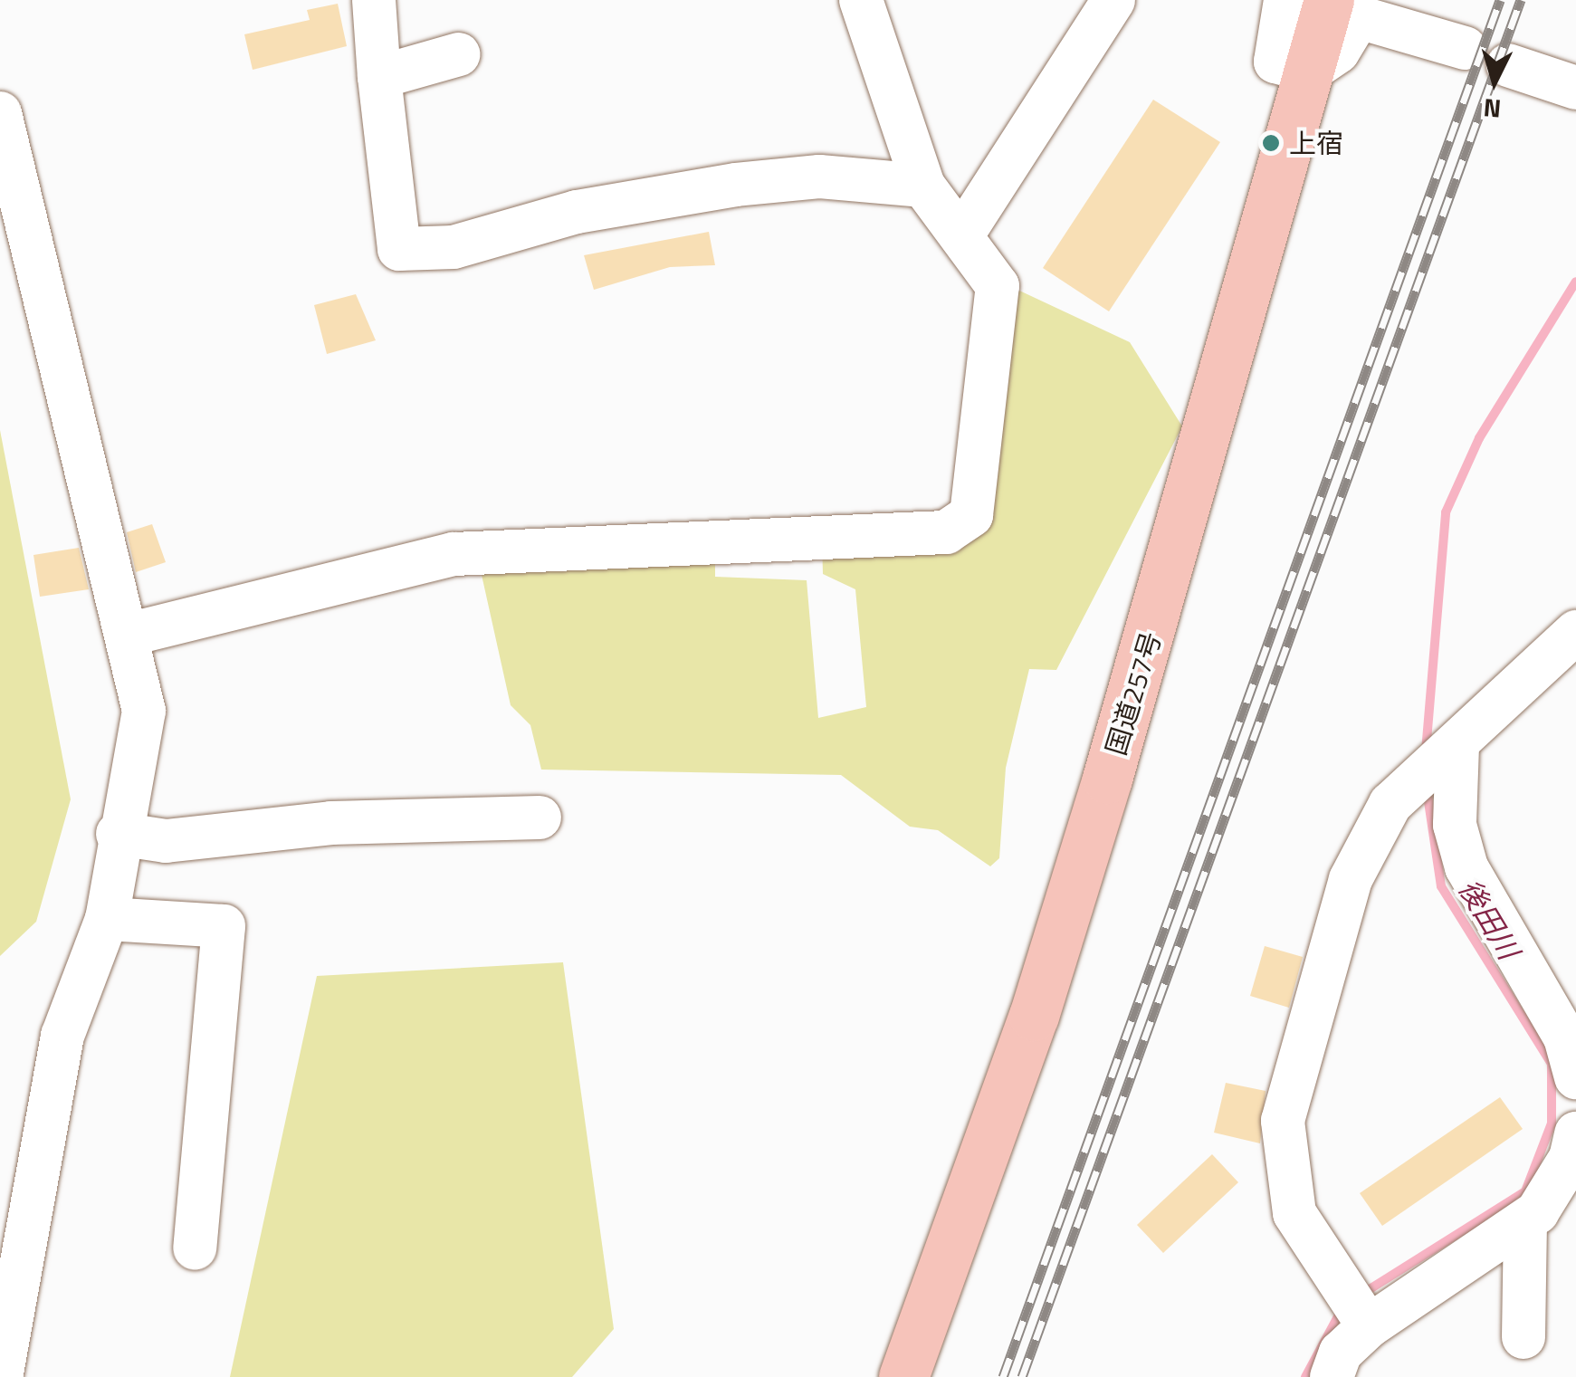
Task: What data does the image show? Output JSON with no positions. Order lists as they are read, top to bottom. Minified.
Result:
{"streets":{"highway":["国道257号"]},"water":["後田川"],"places":["上宿"],"north":"bottom"}
